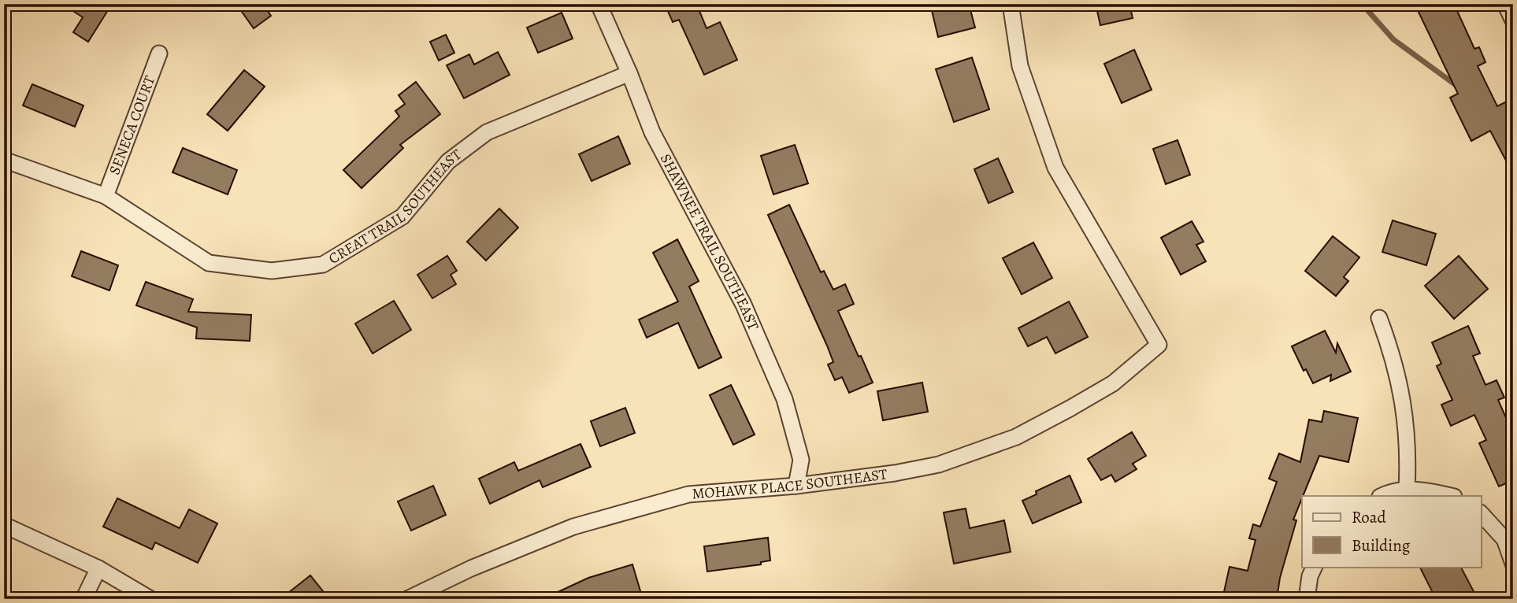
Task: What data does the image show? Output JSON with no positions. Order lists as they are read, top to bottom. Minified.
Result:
{"streets":{"street":["SENECA COURT","CREAT TRAIL SOUTHEAST","SHAWNEE TRAIL SOUTHEAST","MOHAWK PLACE SOUTHEAST"]},"crossings":[["SENECA COURT","CREAT TRAIL SOUTHEAST"],["CREAT TRAIL SOUTHEAST","SHAWNEE TRAIL SOUTHEAST"],["SHAWNEE TRAIL SOUTHEAST","MOHAWK PLACE SOUTHEAST"]],"legend":["Road","Building"]}
